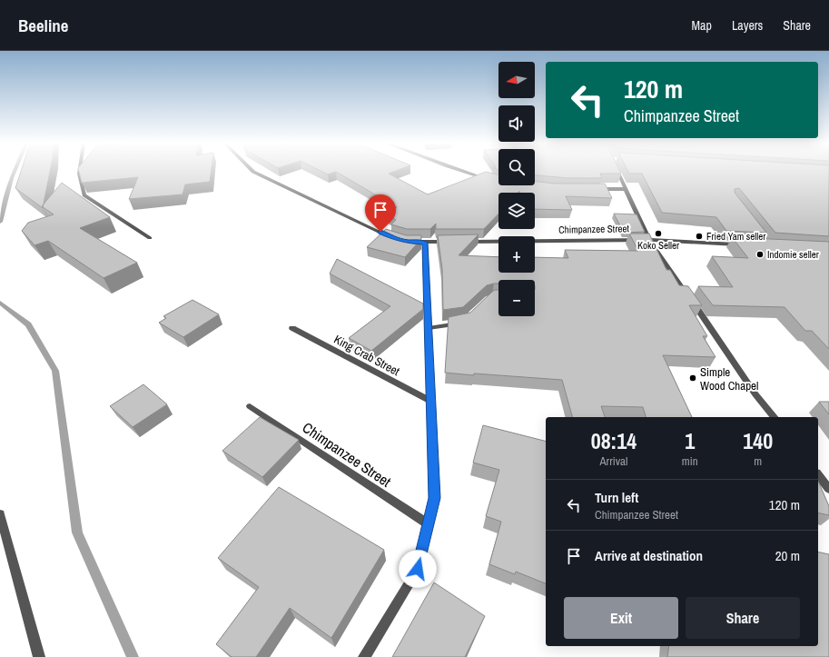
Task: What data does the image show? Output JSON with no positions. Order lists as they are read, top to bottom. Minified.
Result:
{"streets":{"street":["Chimpanzee Street","King Crab Street"]},"places":["Koko Seller","Fried Yam seller","Indomie seller","Simple Wood Chapel"],"north":"left","page":{"header":"Beeline","nav":["Map","Layers","Share"],"map_buttons":["+","−"],"turn":["120 m","Chimpanzee Street"],"eta":["08:14","Arrival","1","min","140","m"],"list":[{"name":"Turn left","note":"Chimpanzee Street","value":"120 m"},{"name":"Arrive at destination","value":"20 m"}],"buttons":["Exit","Share"]}}
